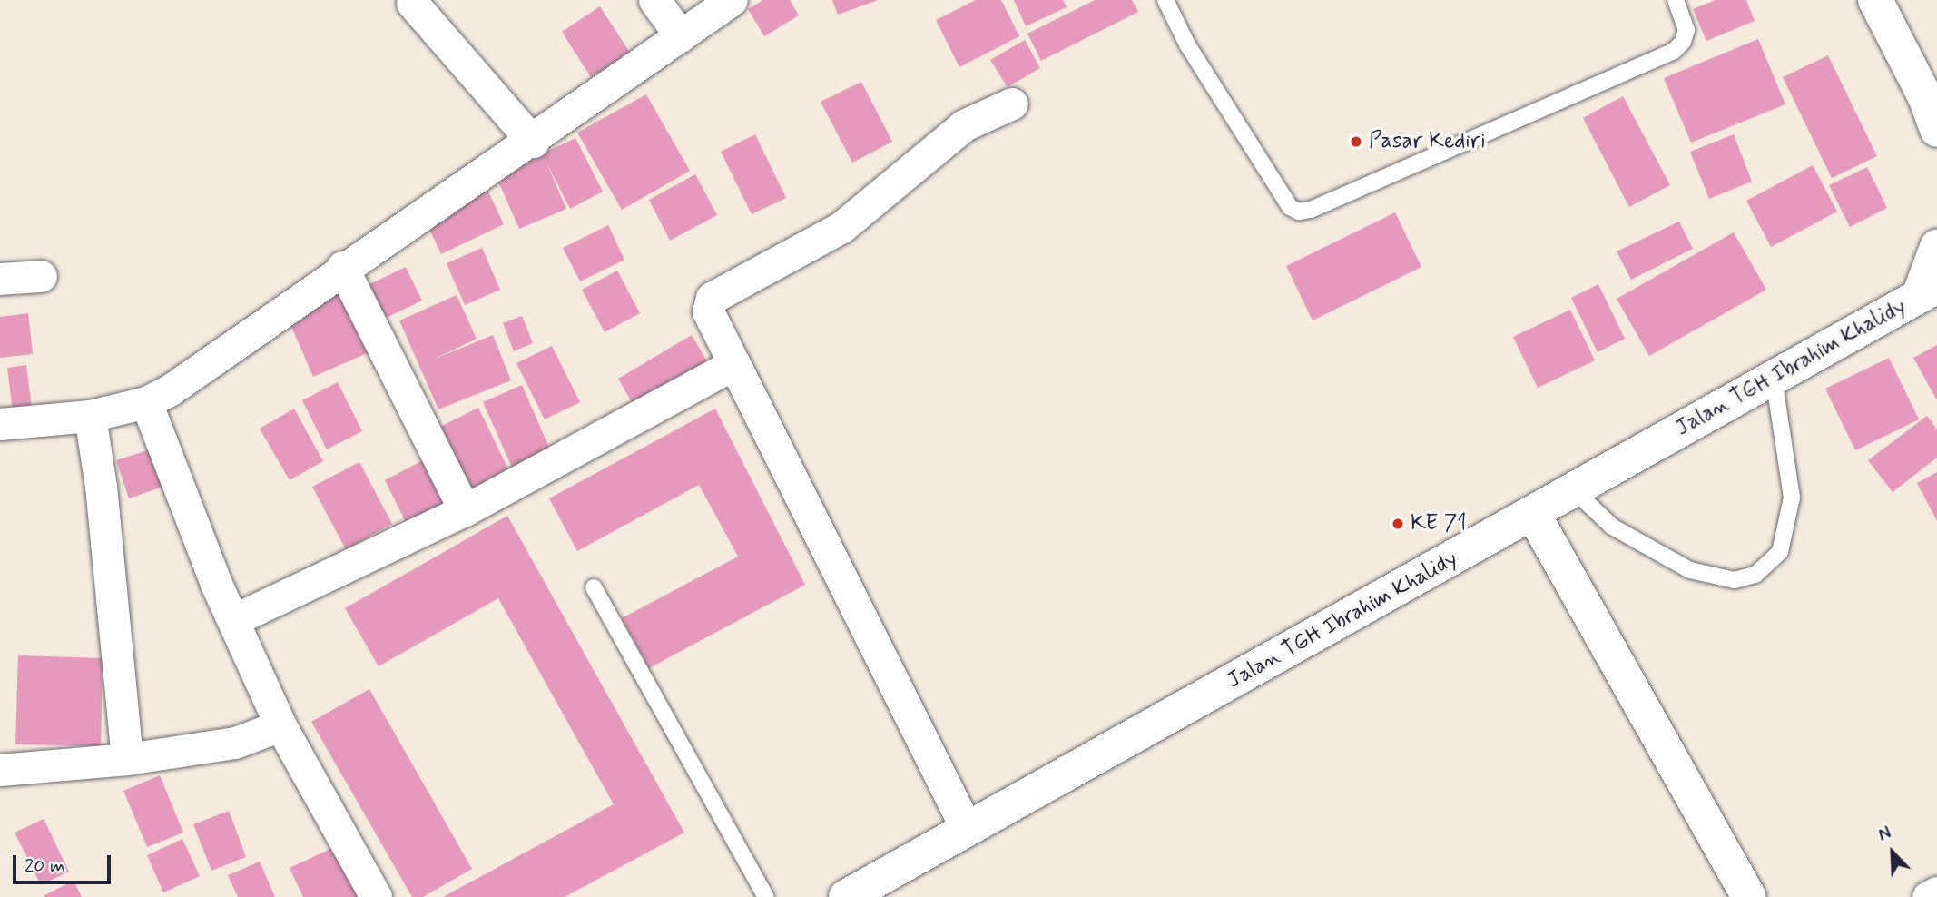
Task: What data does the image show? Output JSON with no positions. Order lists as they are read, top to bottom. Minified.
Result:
{"streets":{"main road":["Jalan TGH Ibrahim Khalidy"]},"places":["Pasar Kediri","KE 71"],"scale_bar":"20 m","north":"top left"}
